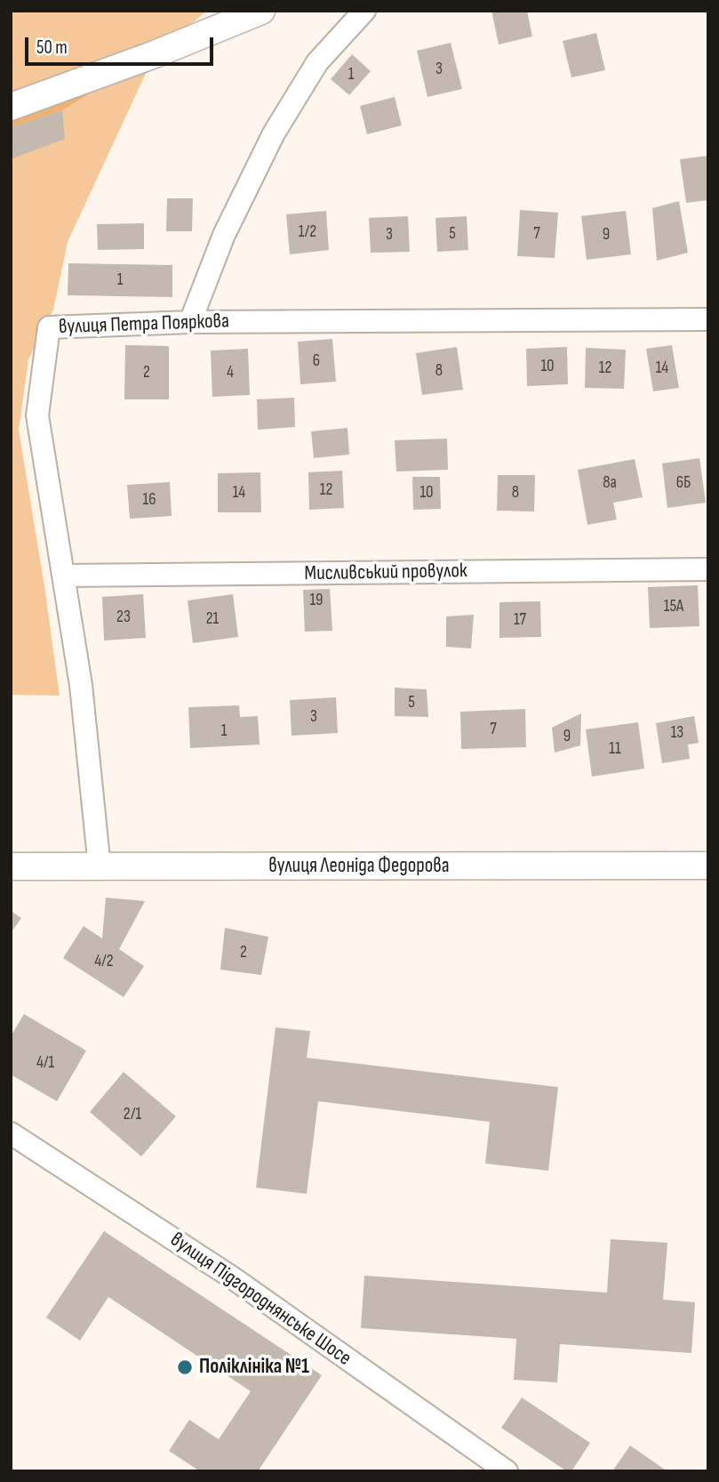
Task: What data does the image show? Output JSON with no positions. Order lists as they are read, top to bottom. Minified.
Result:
{"streets":{"street":["вулиця Петра Пояркова","Мисливський провулок","вулиця Леоніда Федорова","вулиця Підгороднянське Шосе"]},"crossings":[["вулиця Петра Пояркова","Мисливський провулок"],["вулиця Петра Пояркова","вулиця Леоніда Федорова"]],"places":["Поліклініка №1"],"house_numbers":["3","1","1/2","5","7","3","9","1","6","10","12","14","8","2","4","8а","6Б","12","14","10","8","16","19","15А","23","21","17","5","3","7","1","13","9","11","2","4/2","4/1","2/1"],"scale_bar":"50 m"}
